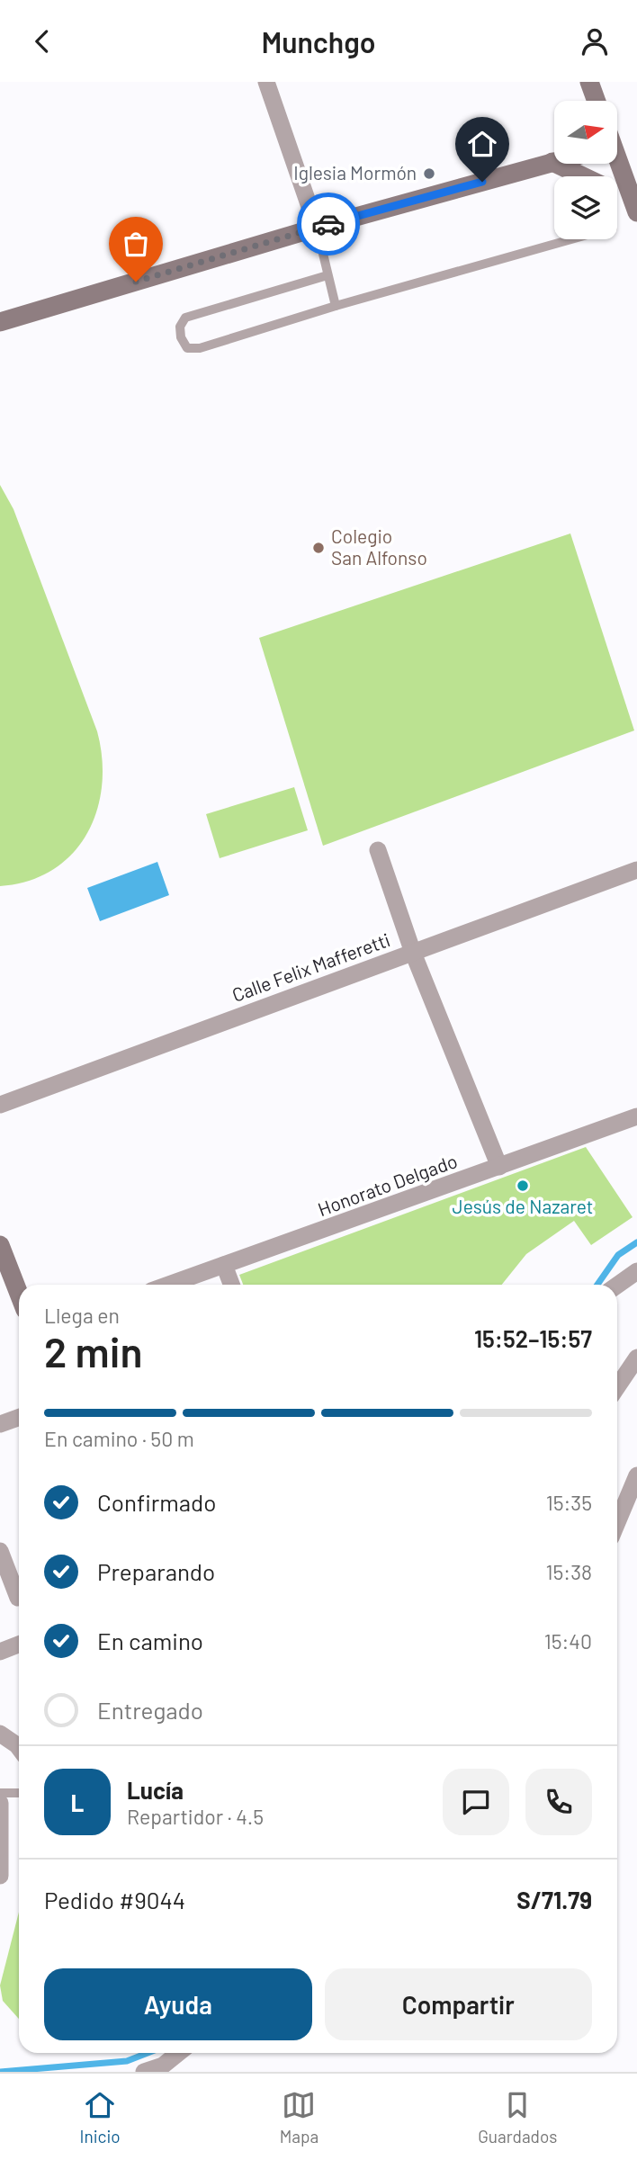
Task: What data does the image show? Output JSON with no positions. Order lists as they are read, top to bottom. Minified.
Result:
{"streets":{"street":["Calle Felix Mafferetti","Honorato Delgado"]},"places":["Iglesia Mormón","Colegio San Alfonso","Jesús de Nazaret"],"north":"right","page":{"header":"Munchgo","heading":["2 min","Llega en","15:52–15:57"],"panel":["Lucía","Repartidor · 4.5","Pedido #9044","S/71.79"],"bar":"En camino · 50 m","list":[["Confirmado","15:35"],["Preparando","15:38"],["En camino","15:40"],"Entregado"],"round":"L","buttons":["Ayuda","Compartir"],"tabs":["Inicio","Mapa","Guardados"]}}
